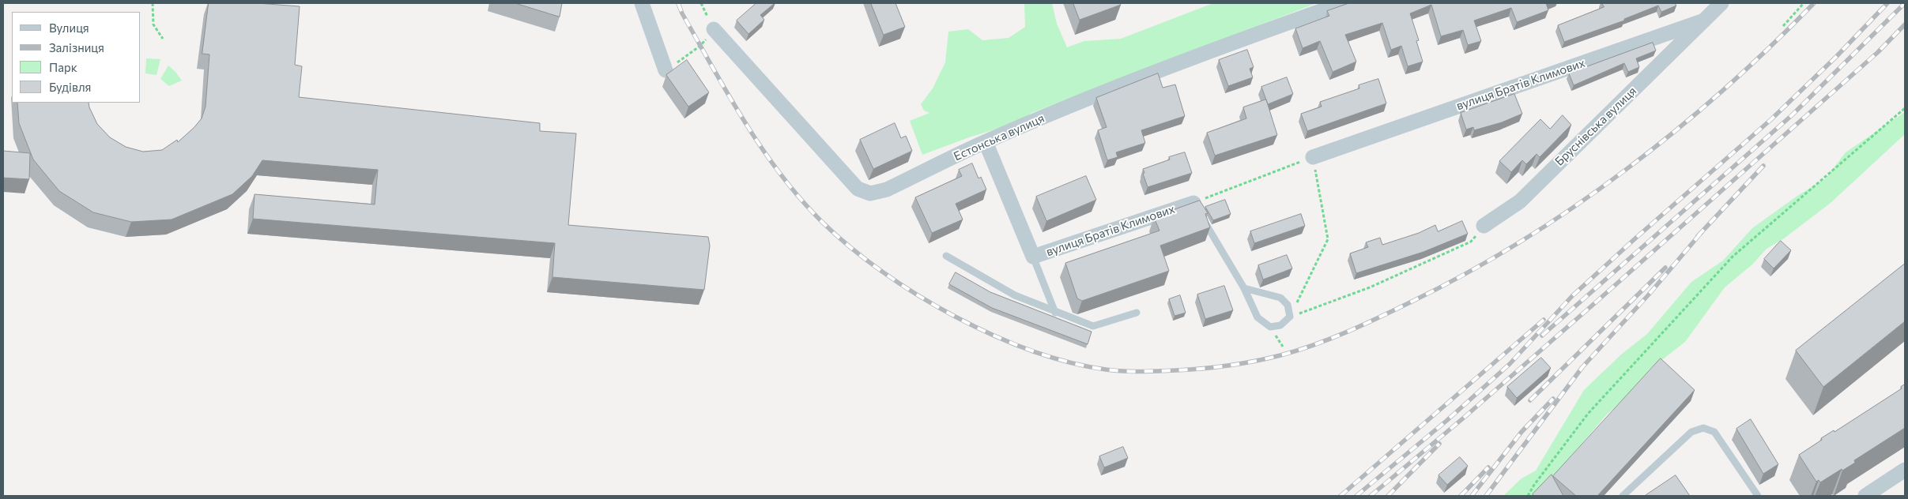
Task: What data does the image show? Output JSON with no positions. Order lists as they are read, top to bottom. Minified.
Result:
{"streets":{"street":["вулиця Братів Климових","Бруснівська вулиця","Естонська вулиця"]},"crossings":[["вулиця Братів Климових","Бруснівська вулиця"],["вулиця Братів Климових","Естонська вулиця"]],"legend":["Вулиця","Залізниця","Парк","Будівля"]}
